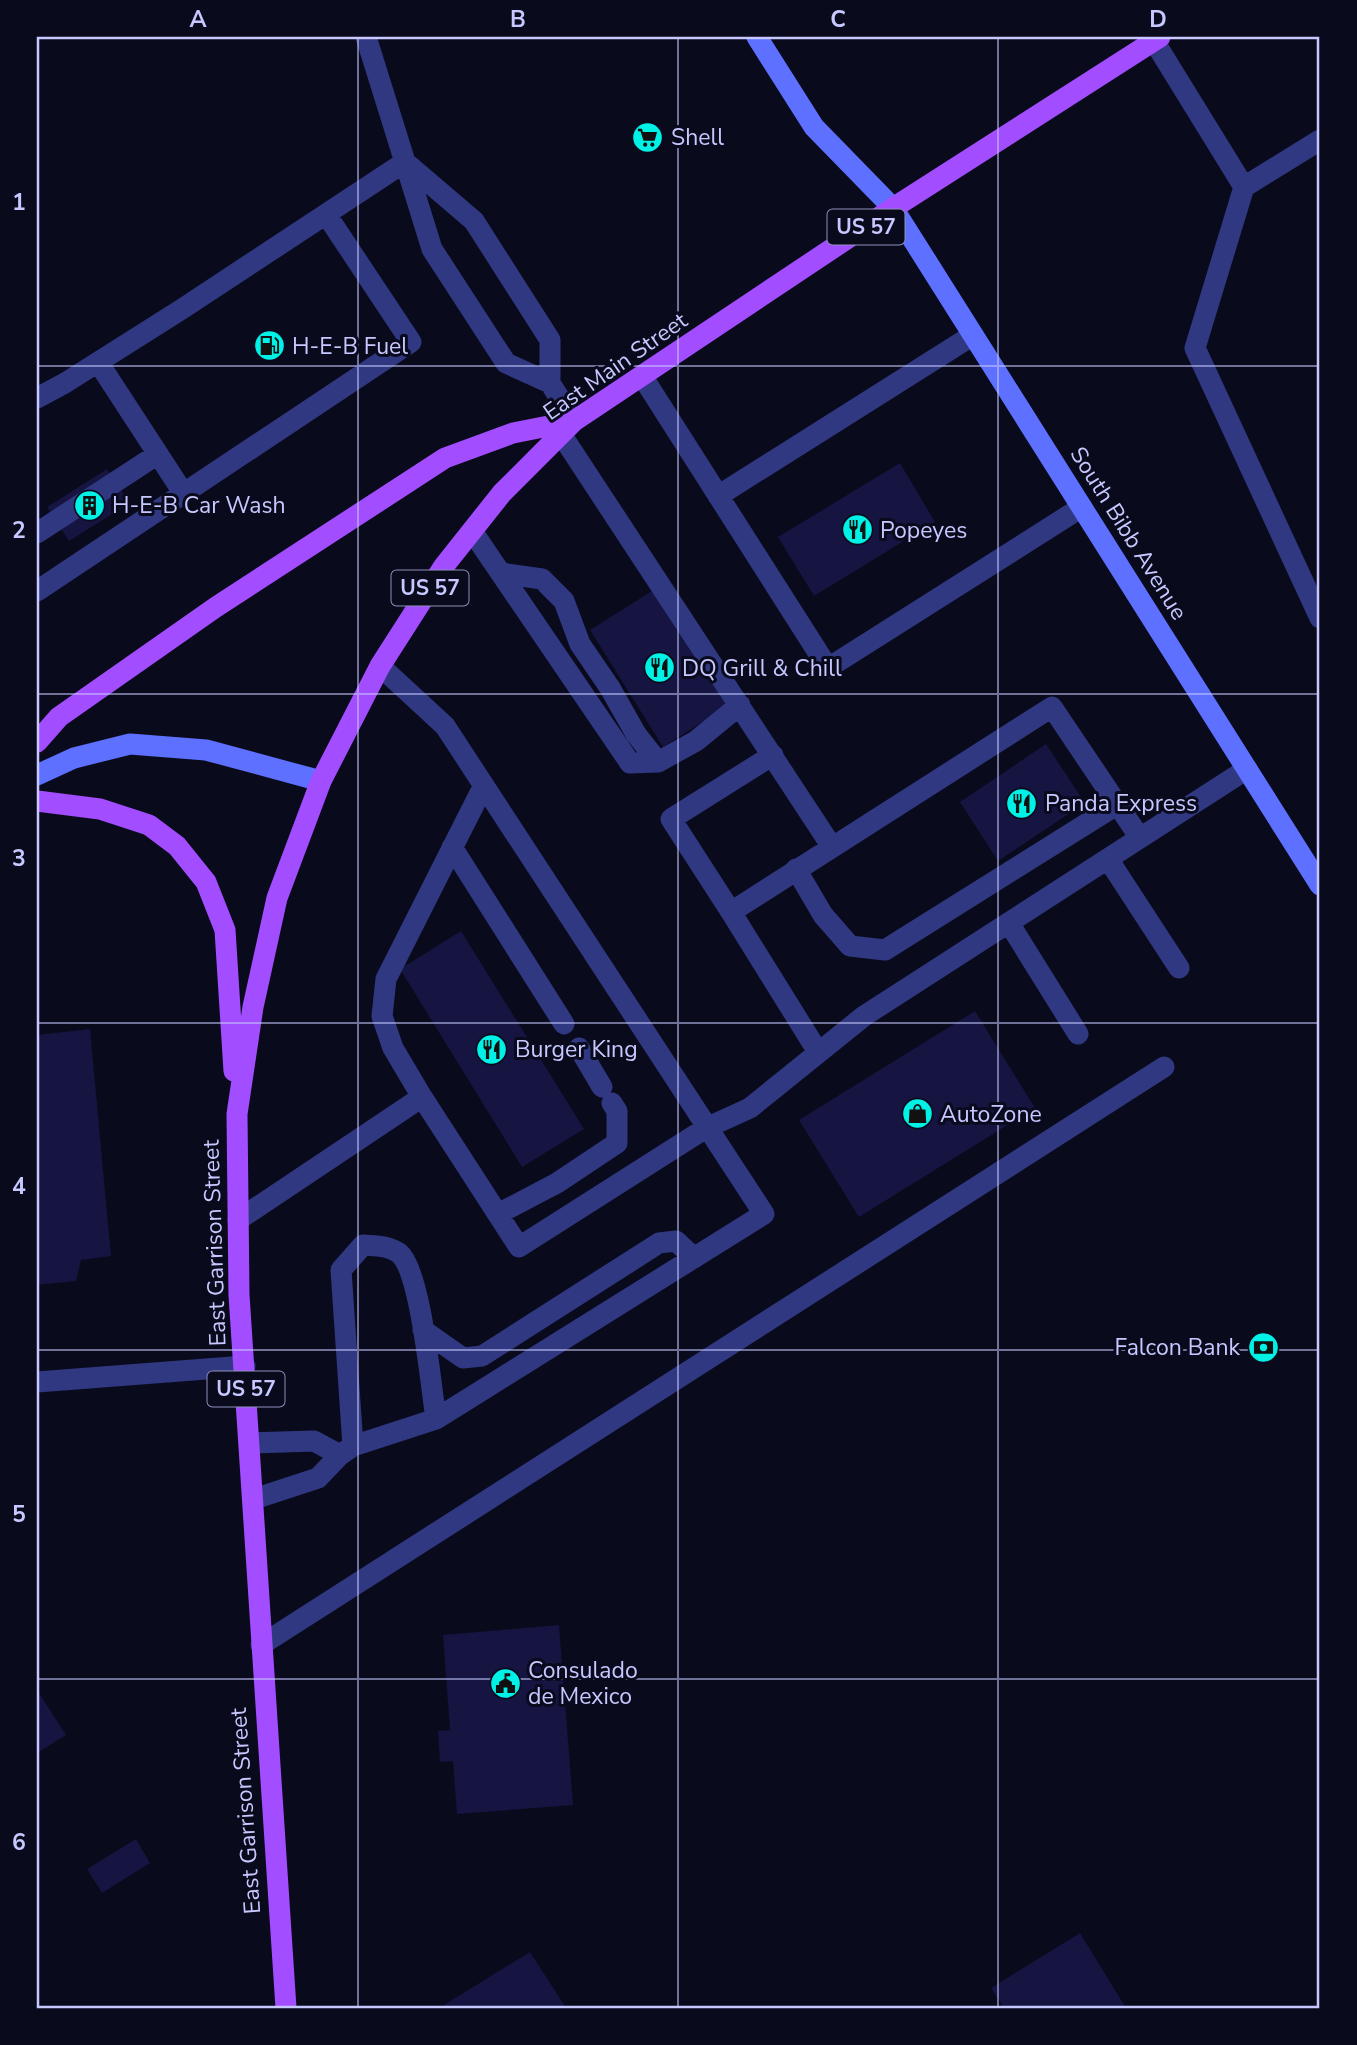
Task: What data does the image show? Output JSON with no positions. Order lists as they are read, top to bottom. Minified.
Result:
{"streets":{"main road":["US 57","East Main Street","South Bibb Avenue","East Garrison Street"]},"crossings":[["East Main Street","South Bibb Avenue"],["East Main Street","East Garrison Street"]],"places":{"supermarket":["Shell"],"fuel station":["H-E-B Fuel"],"building":["H-E-B Car Wash"],"restaurant":["Popeyes","DQ Grill & Chill","Panda Express","Burger King"],"shop":["AutoZone"],"bank":["Falcon Bank"],"public building":["Consulado de Mexico"]},"grid":{"columns":["A","B","C","D"],"rows":["1","2","3","4","5","6"]}}
